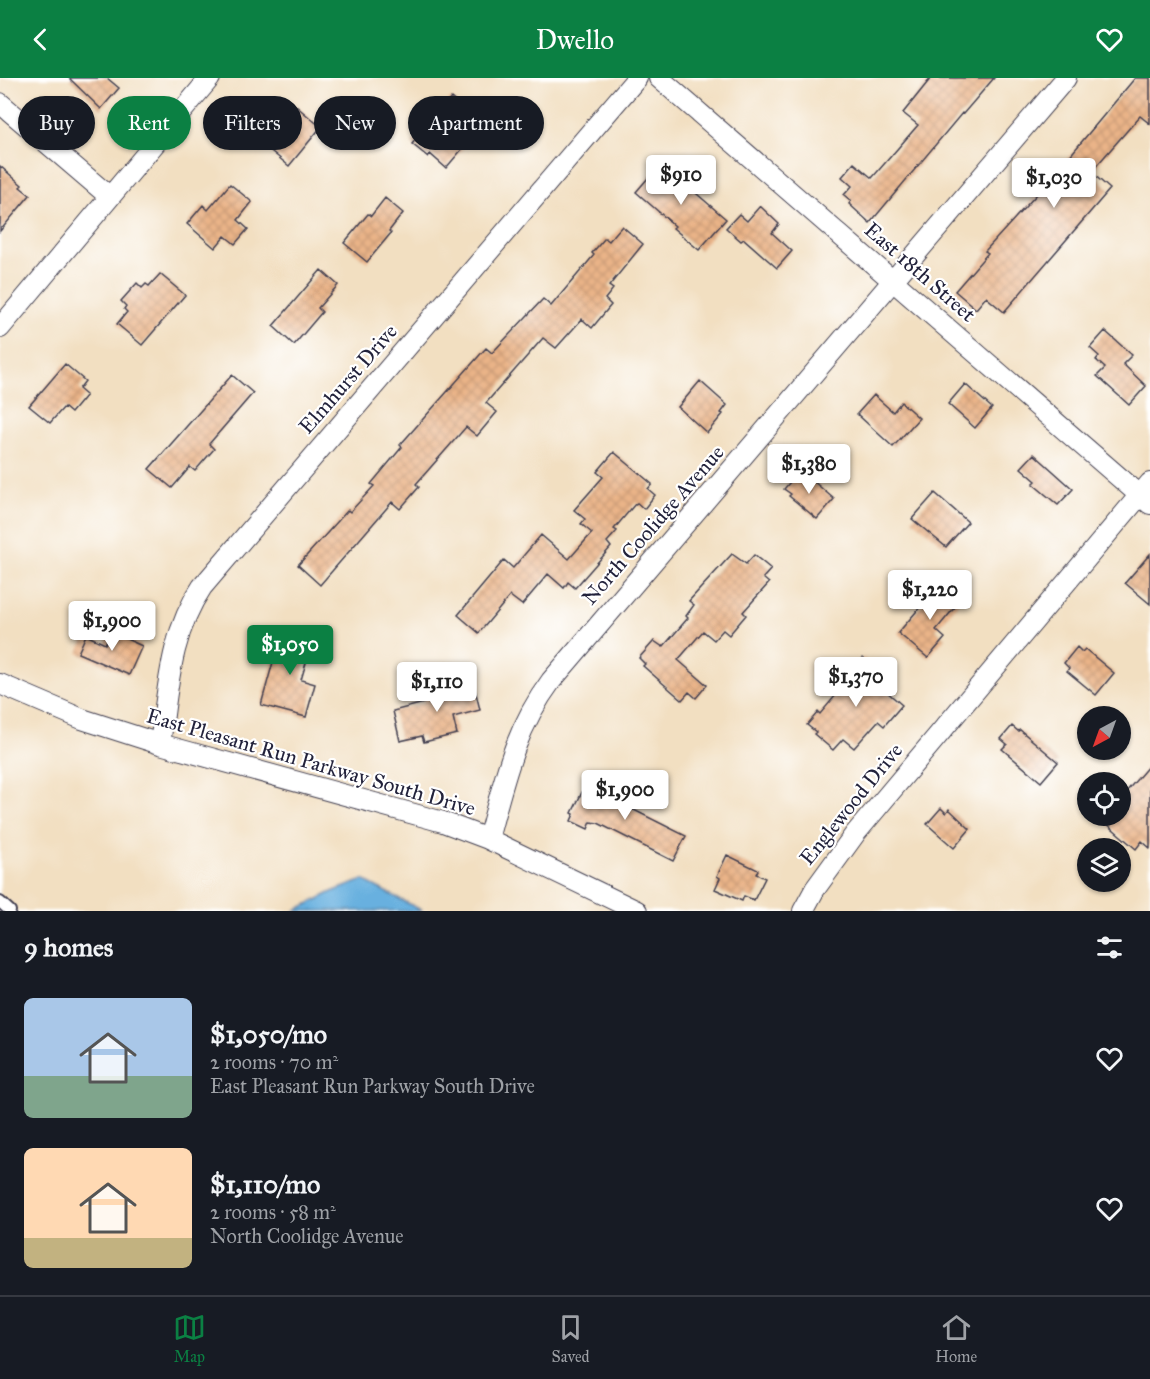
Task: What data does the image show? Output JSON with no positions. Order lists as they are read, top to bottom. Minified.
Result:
{"streets":{"street":["East 18th Street","Elmhurst Drive","North Coolidge Avenue","East Pleasant Run Parkway South Drive","Englewood Drive"]},"crossings":[["East 18th Street","North Coolidge Avenue"],["East 18th Street","Englewood Drive"],["Elmhurst Drive","East Pleasant Run Parkway South Drive"],["North Coolidge Avenue","East Pleasant Run Parkway South Drive"]],"north":"bottom left","page":{"header":"Dwello","chip":["Buy","Rent","Filters","New","Apartment"],"price":["$910","$1,030","$1,380","$1,220","$1,900","$1,050","$1,370","$1,110","$1,900"],"heading":"9 homes","list":[{"name":"$1,050/mo","note":"2 rooms · 70 m² · East Pleasant Run Parkway South Drive"},{"name":"$1,110/mo","note":"2 rooms · 58 m² · North Coolidge Avenue"}],"tabs":["Map","Saved","Home"]}}
